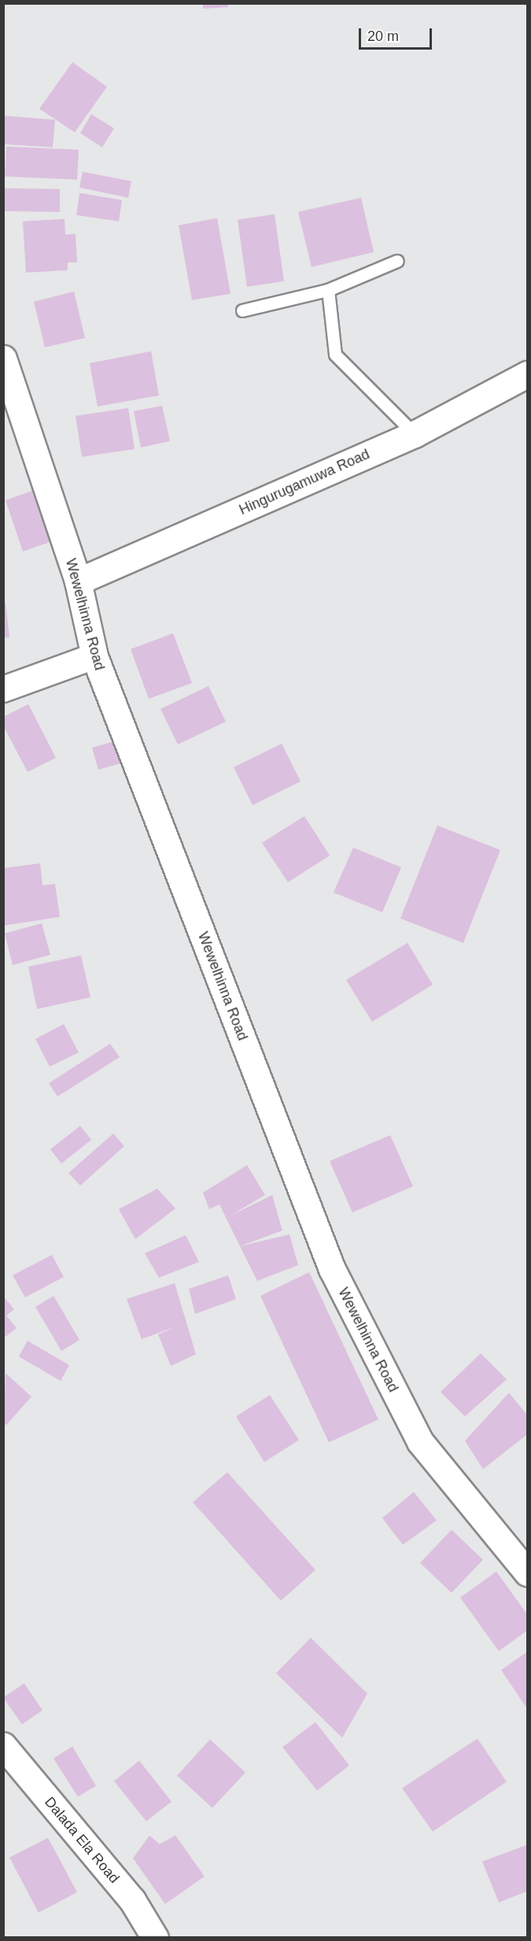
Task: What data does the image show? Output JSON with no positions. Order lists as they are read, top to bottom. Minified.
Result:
{"streets":{"street":["Hingurugamuwa Road","Wewelhinna Road","Dalada Ela Road"]},"crossings":[["Hingurugamuwa Road","Wewelhinna Road"]],"scale_bar":"20 m"}
